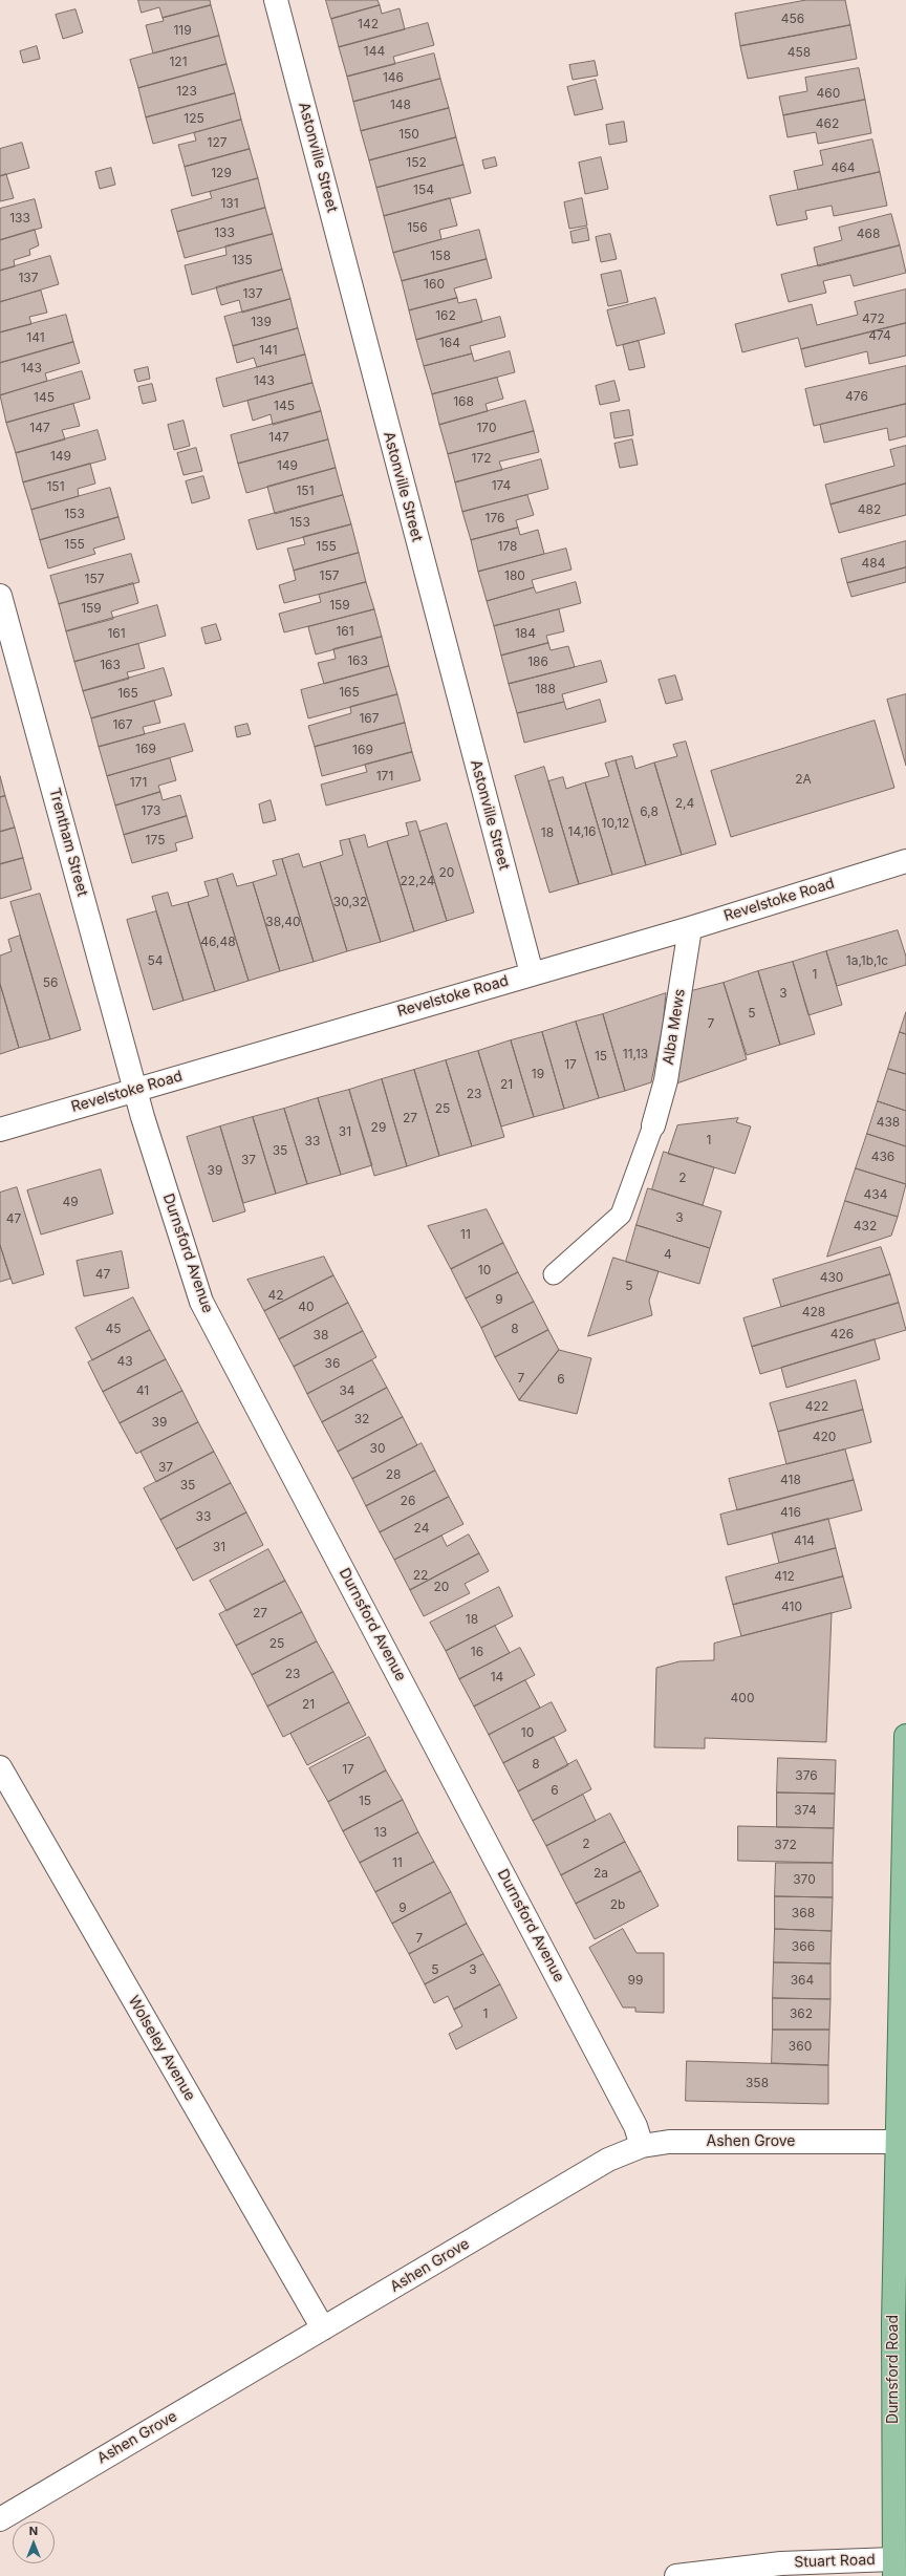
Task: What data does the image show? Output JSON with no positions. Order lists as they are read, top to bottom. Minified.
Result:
{"streets":{"main road":["Durnsford Road"],"street":["Astonville Street","Trentham Street","Revelstoke Road","Alba Mews","Durnsford Avenue","Wolseley Avenue","Ashen Grove","Stuart Road"]},"crossings":[["Astonville Street","Revelstoke Road"],["Trentham Street","Revelstoke Road"],["Trentham Street","Durnsford Avenue"],["Revelstoke Road","Alba Mews"],["Revelstoke Road","Durnsford Avenue"],["Durnsford Avenue","Ashen Grove"],["Wolseley Avenue","Ashen Grove"],["Ashen Grove","Durnsford Road"],["Durnsford Road","Stuart Road"]],"house_numbers":["456","142","119","144","458","121","146","123","460","148","125","462","150","127","152","464","129","154","131","133","156","133","468","158","135","137","160","137","162","472","139","474","141","164","141","143","143","476","145","168","145","147","170","147","149","172","149","174","151","151","482","153","176","153","155","155","178","484","157","180","157","159","159","161","161","184","163","186","163","188","165","165","167","167","169","169","171","2A","171","2,4","173","6,8","10,12","14,16","18","175","20","22,24","30,32","38,40","46,48","54","1a,1b,1c","1","56","3","5","7","11,13","15","17","19","21","23","25","27","438","29","31","1","33","35","436","37","39","2","434","49","3","47","432","11","4","10","47","430","5","42","9","40","428","45","8","426","38","43","36","7","6","41","34","422","32","39","420","30","37","28","418","35","26","416","33","24","414","31","22","412","20","410","27","18","25","16","23","14","400","21","10","8","17","376","6","15","374","13","2","372","11","2a","370","2b","9","368","7","366","5","3","99","364","1","362","360","358"],"north":"top"}
